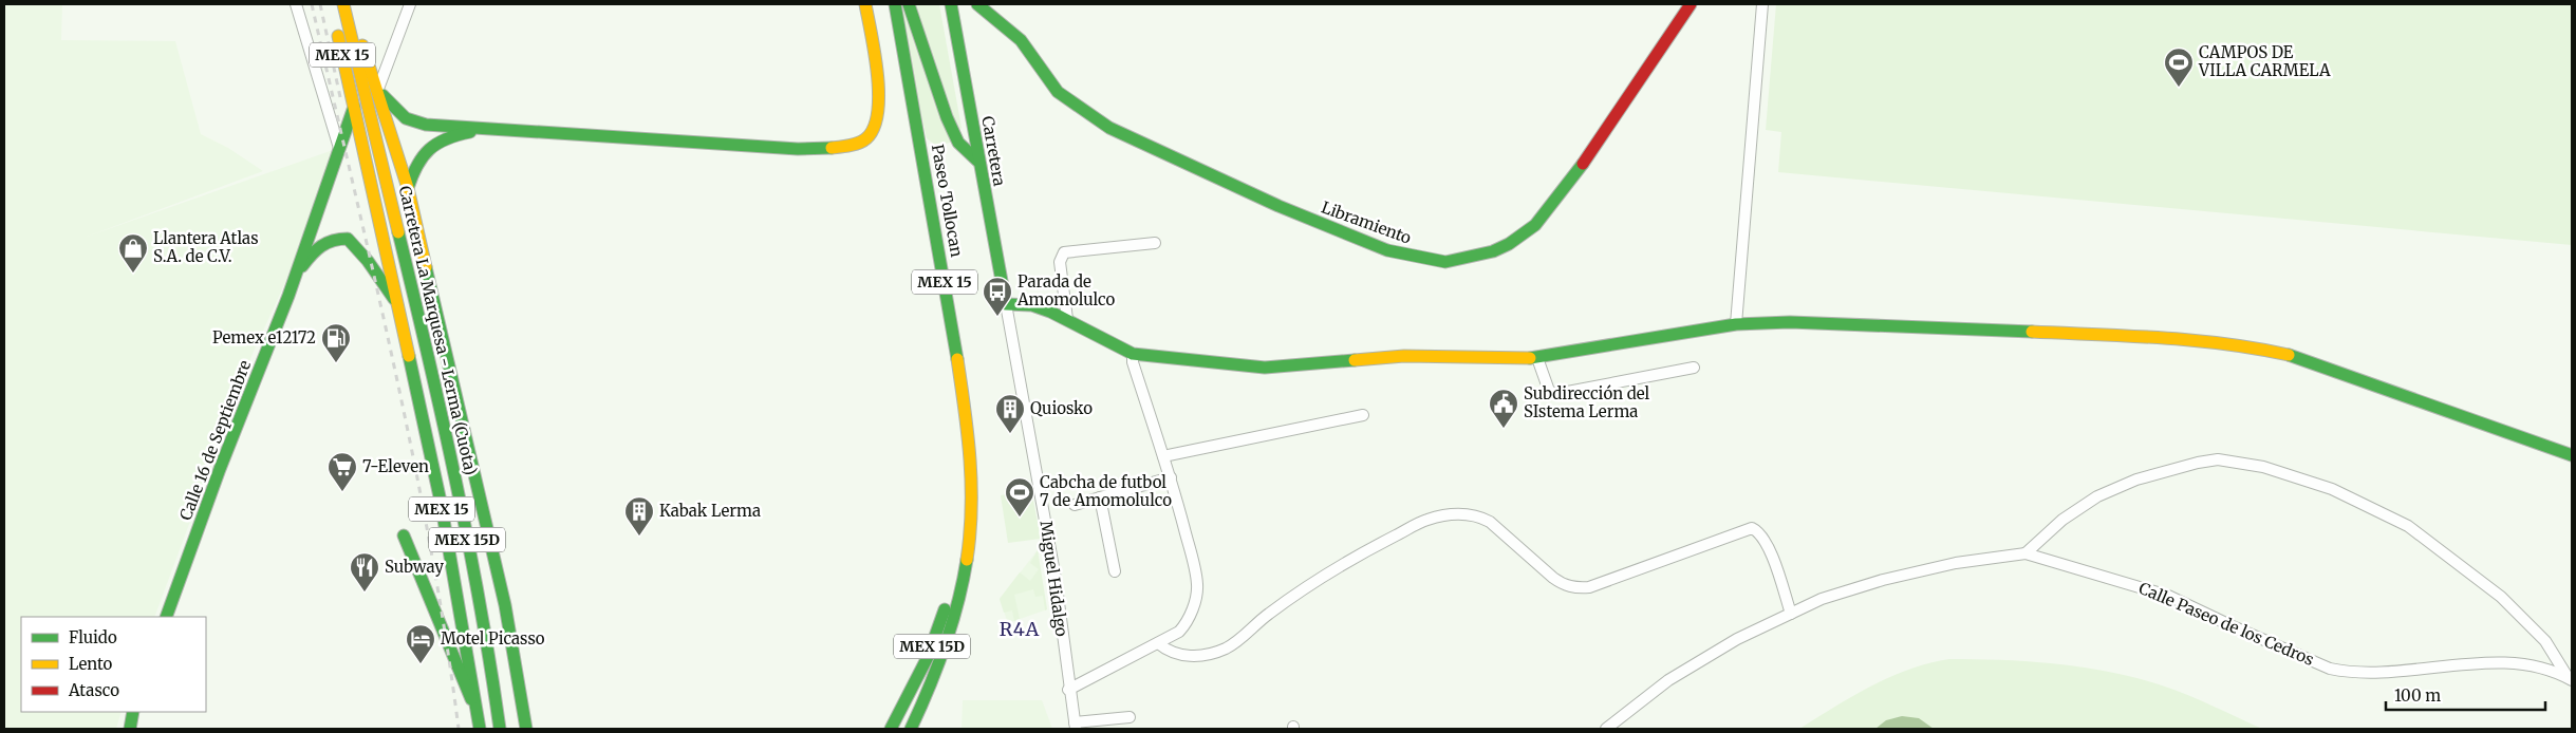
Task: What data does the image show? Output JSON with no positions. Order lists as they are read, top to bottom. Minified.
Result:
{"streets":{"main road":["MEX 15","Carretera","Paseo Tollocan","Libramiento","Carretera La Marquesa - Lerma (Cuota)","Calle 16 de Septiembre","MEX 15D"],"street":["Miguel Hidalgo","Calle Paseo de los Cedros"]},"crossings":[["MEX 15","Paseo Tollocan"],["MEX 15","MEX 15D"],["Carretera","Miguel Hidalgo"],["Paseo Tollocan","MEX 15D"]],"districts":["R4A"],"places":{"sports":["CAMPOS DE VILLA CARMELA","Cabcha de futbol 7 de Amomolulco"],"shop":["Llantera Atlas S.A. de C.V."],"bus stop":["Parada de Amomolulco"],"fuel station":["Pemex e12172"],"public building":["Subdirección del SIstema Lerma"],"building":["Quiosko","Kabak Lerma"],"supermarket":["7-Eleven"],"restaurant":["Subway"],"hotel":["Motel Picasso"]},"legend":["Fluido","Lento","Atasco"],"scale_bar":"100 m"}
